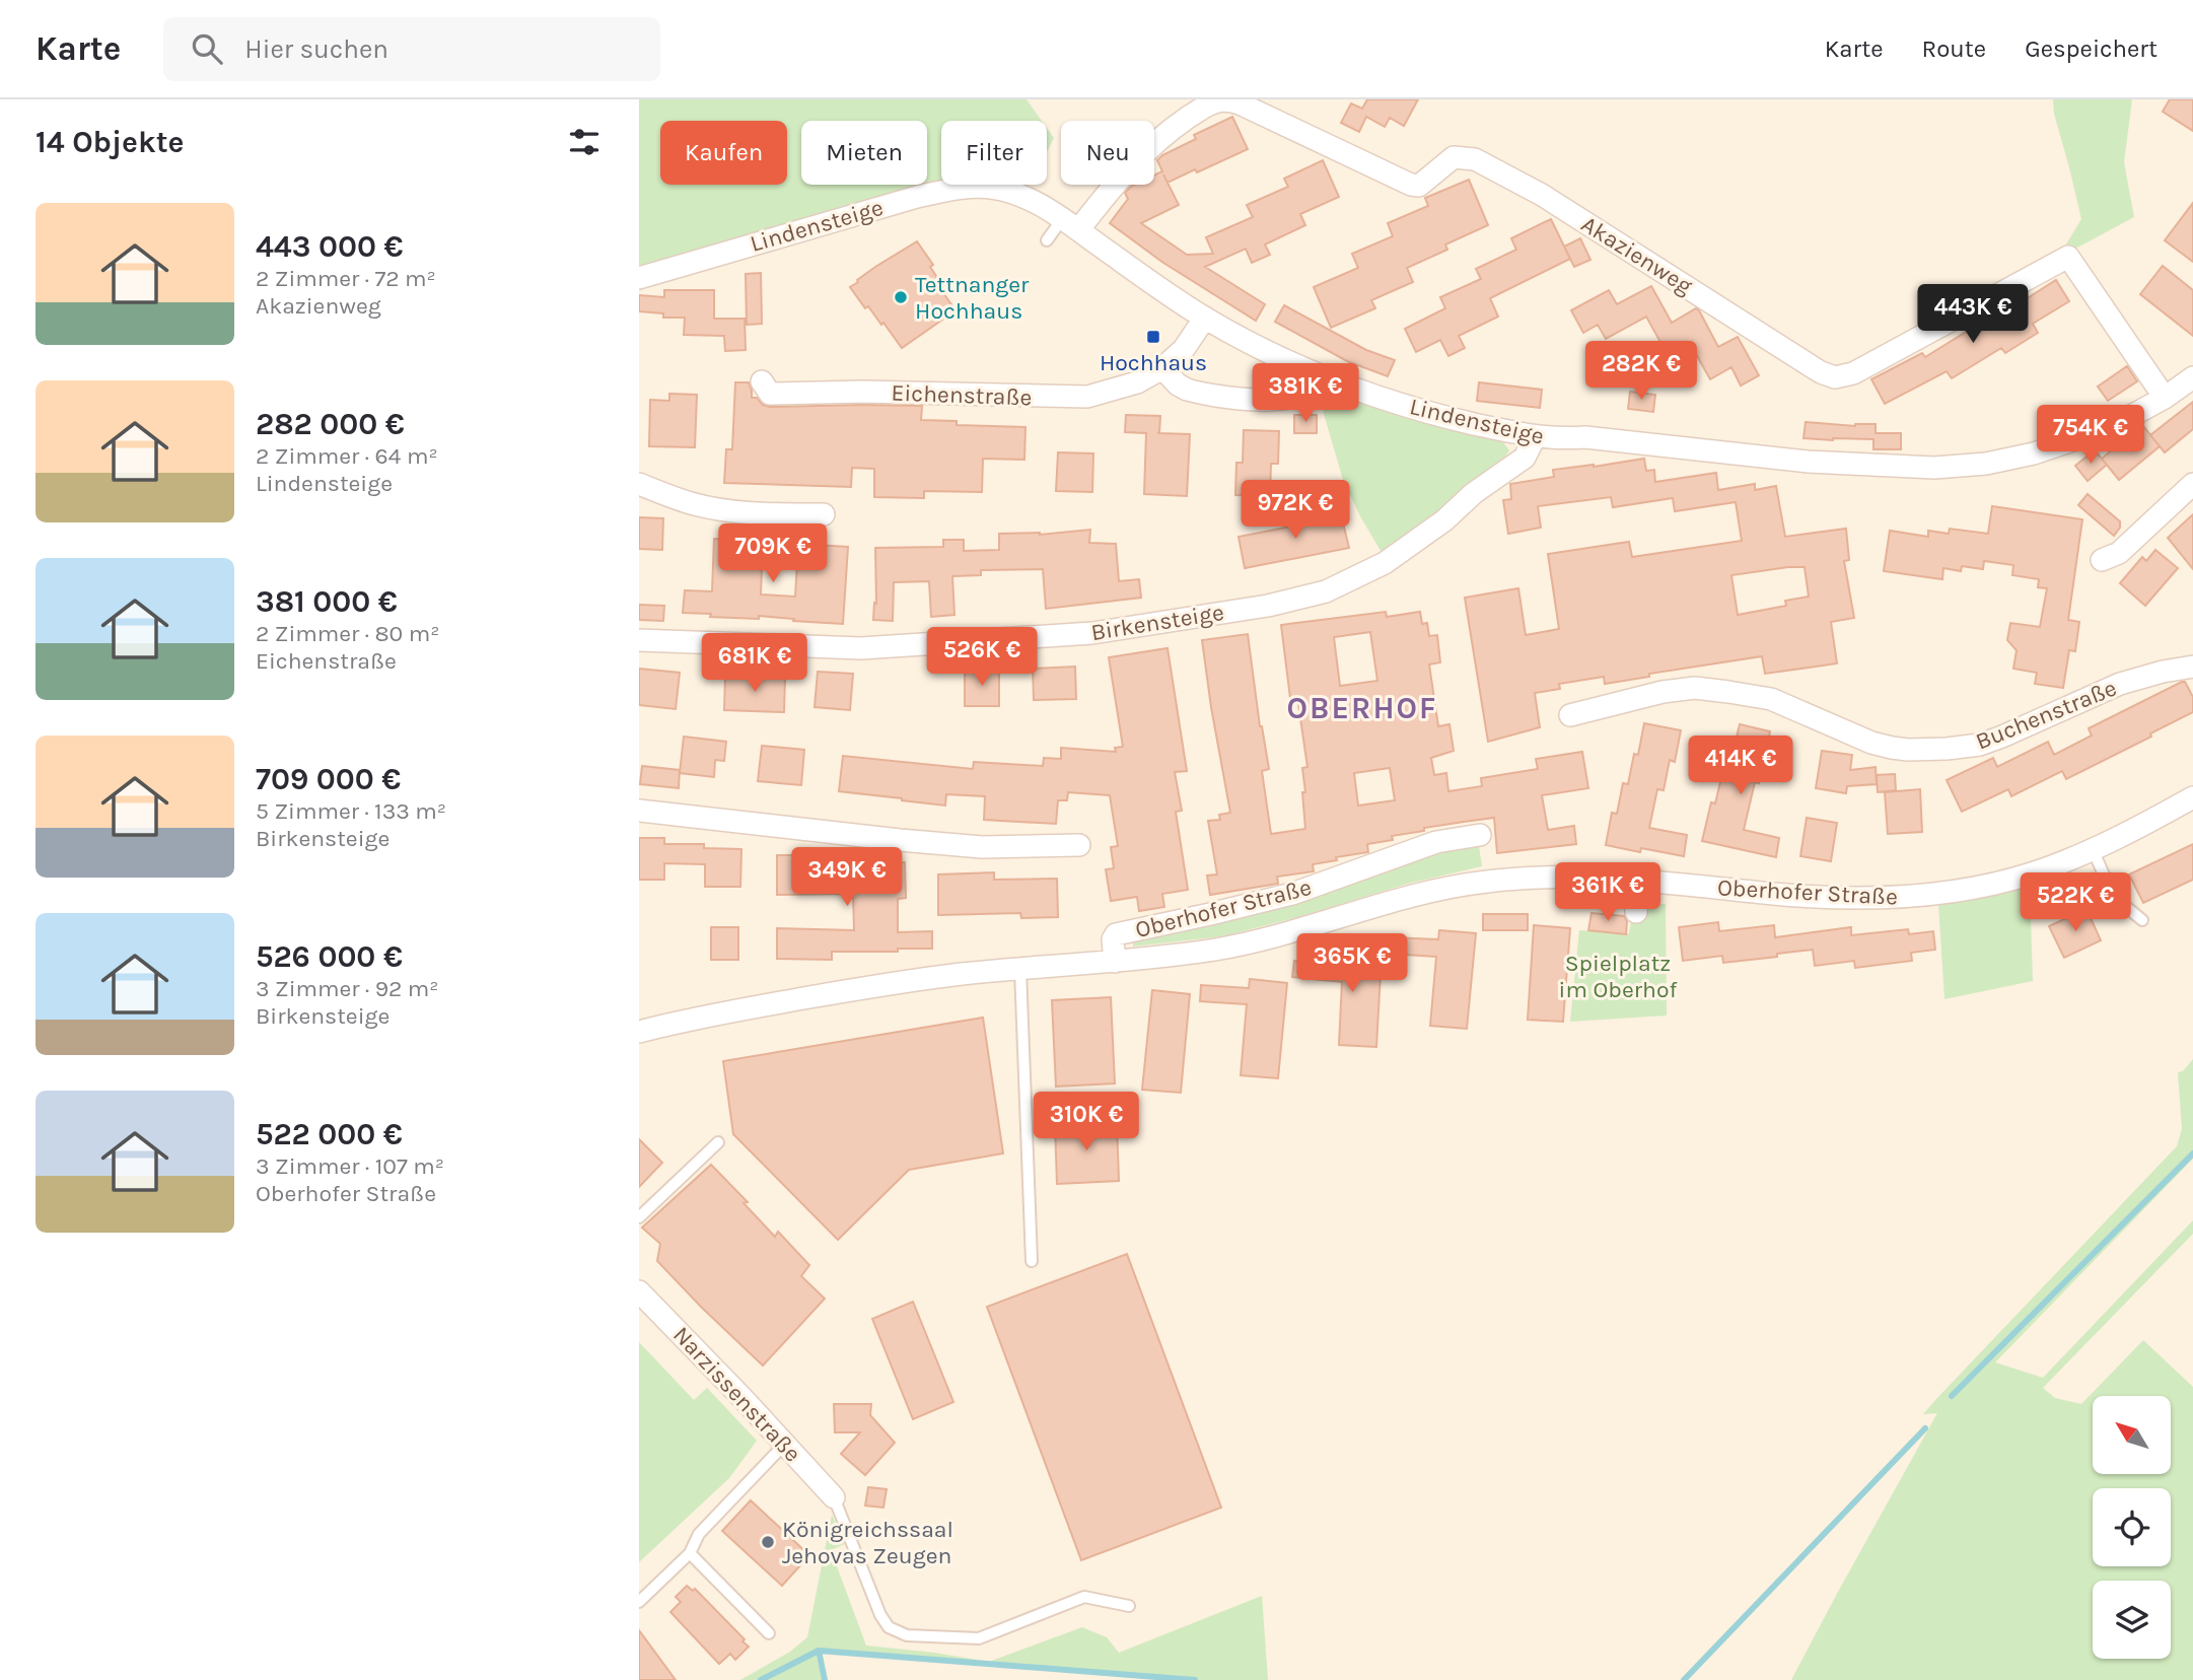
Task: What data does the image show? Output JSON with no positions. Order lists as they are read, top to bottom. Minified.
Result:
{"streets":{"street":["Lindensteige","Akazienweg","Eichenstraße","Birkensteige","Buchenstraße","Oberhofer Straße","Narzissenstraße"]},"crossings":[["Lindensteige","Akazienweg"],["Lindensteige","Eichenstraße"],["Lindensteige","Birkensteige"]],"districts":["OBERHOF"],"parks":["Spielplatz im Oberhof"],"places":{"other":["Tettnanger Hochhaus","Königreichssaal Jehovas Zeugen"],"transit":["Hochhaus"]},"north":"top left","page":{"header":"Karte","search":"Hier suchen","nav":["Karte","Route","Gespeichert"],"heading":"14 Objekte","chip":["Kaufen","Mieten","Filter","Neu"],"list":[{"name":"443 000 €","note":"2 Zimmer · 72 m² · Akazienweg"},{"name":"282 000 €","note":"2 Zimmer · 64 m² · Lindensteige"},{"name":"381 000 €","note":"2 Zimmer · 80 m² · Eichenstraße"},{"name":"709 000 €","note":"5 Zimmer · 133 m² · Birkensteige"},{"name":"526 000 €","note":"3 Zimmer · 92 m² · Birkensteige"},{"name":"522 000 €","note":"3 Zimmer · 107 m² · Oberhofer Straße"}],"price":["443K €","282K €","381K €","754K €","972K €","709K €","526K €","681K €","414K €","349K €","361K €","522K €","365K €","310K €"]}}
